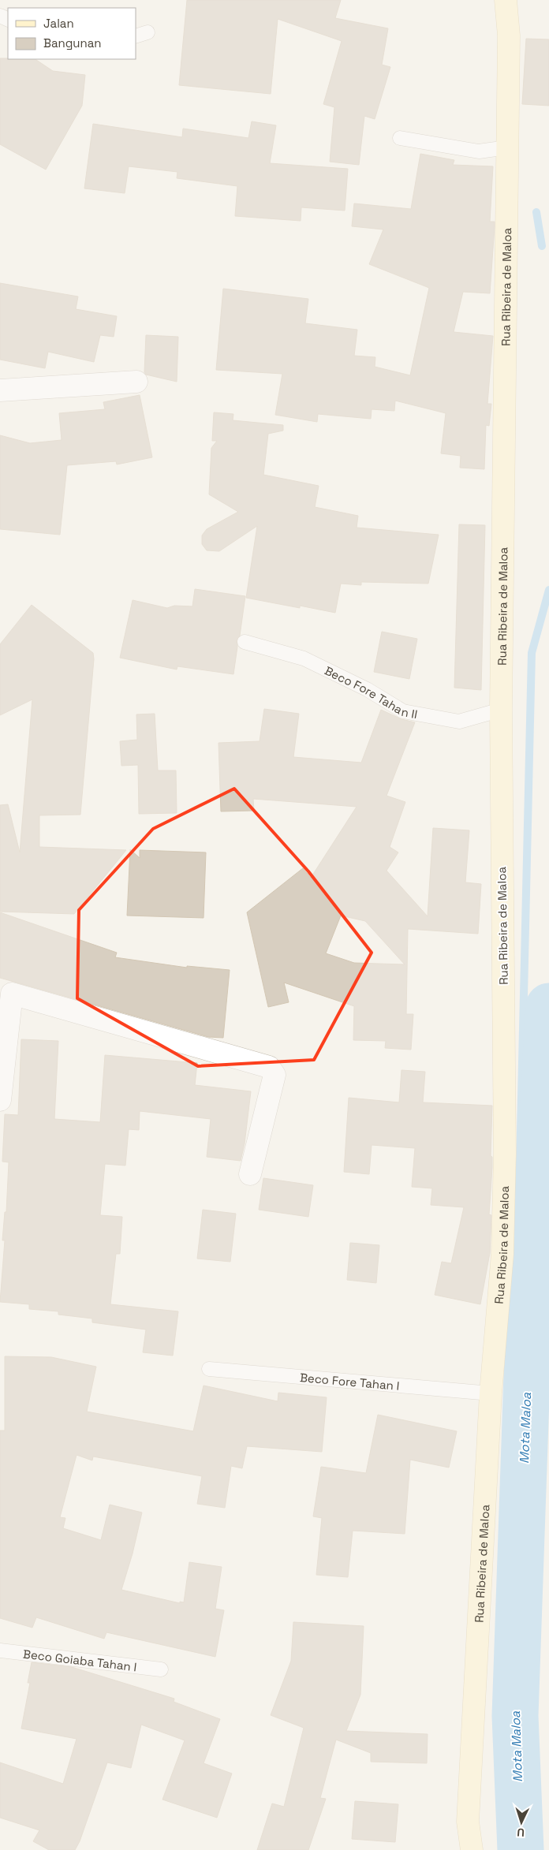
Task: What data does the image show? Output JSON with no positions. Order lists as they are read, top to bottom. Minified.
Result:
{"streets":{"street":["Rua Ribeira de Maloa"],"lane":["Beco Fore Tahan II","Beco Fore Tahan I","Beco Goiaba Tahan I"]},"crossings":[["Rua Ribeira de Maloa","Beco Fore Tahan II"],["Rua Ribeira de Maloa","Beco Fore Tahan I"]],"water":["Mota Maloa"],"legend":["Jalan","Bangunan"],"north":"bottom"}
